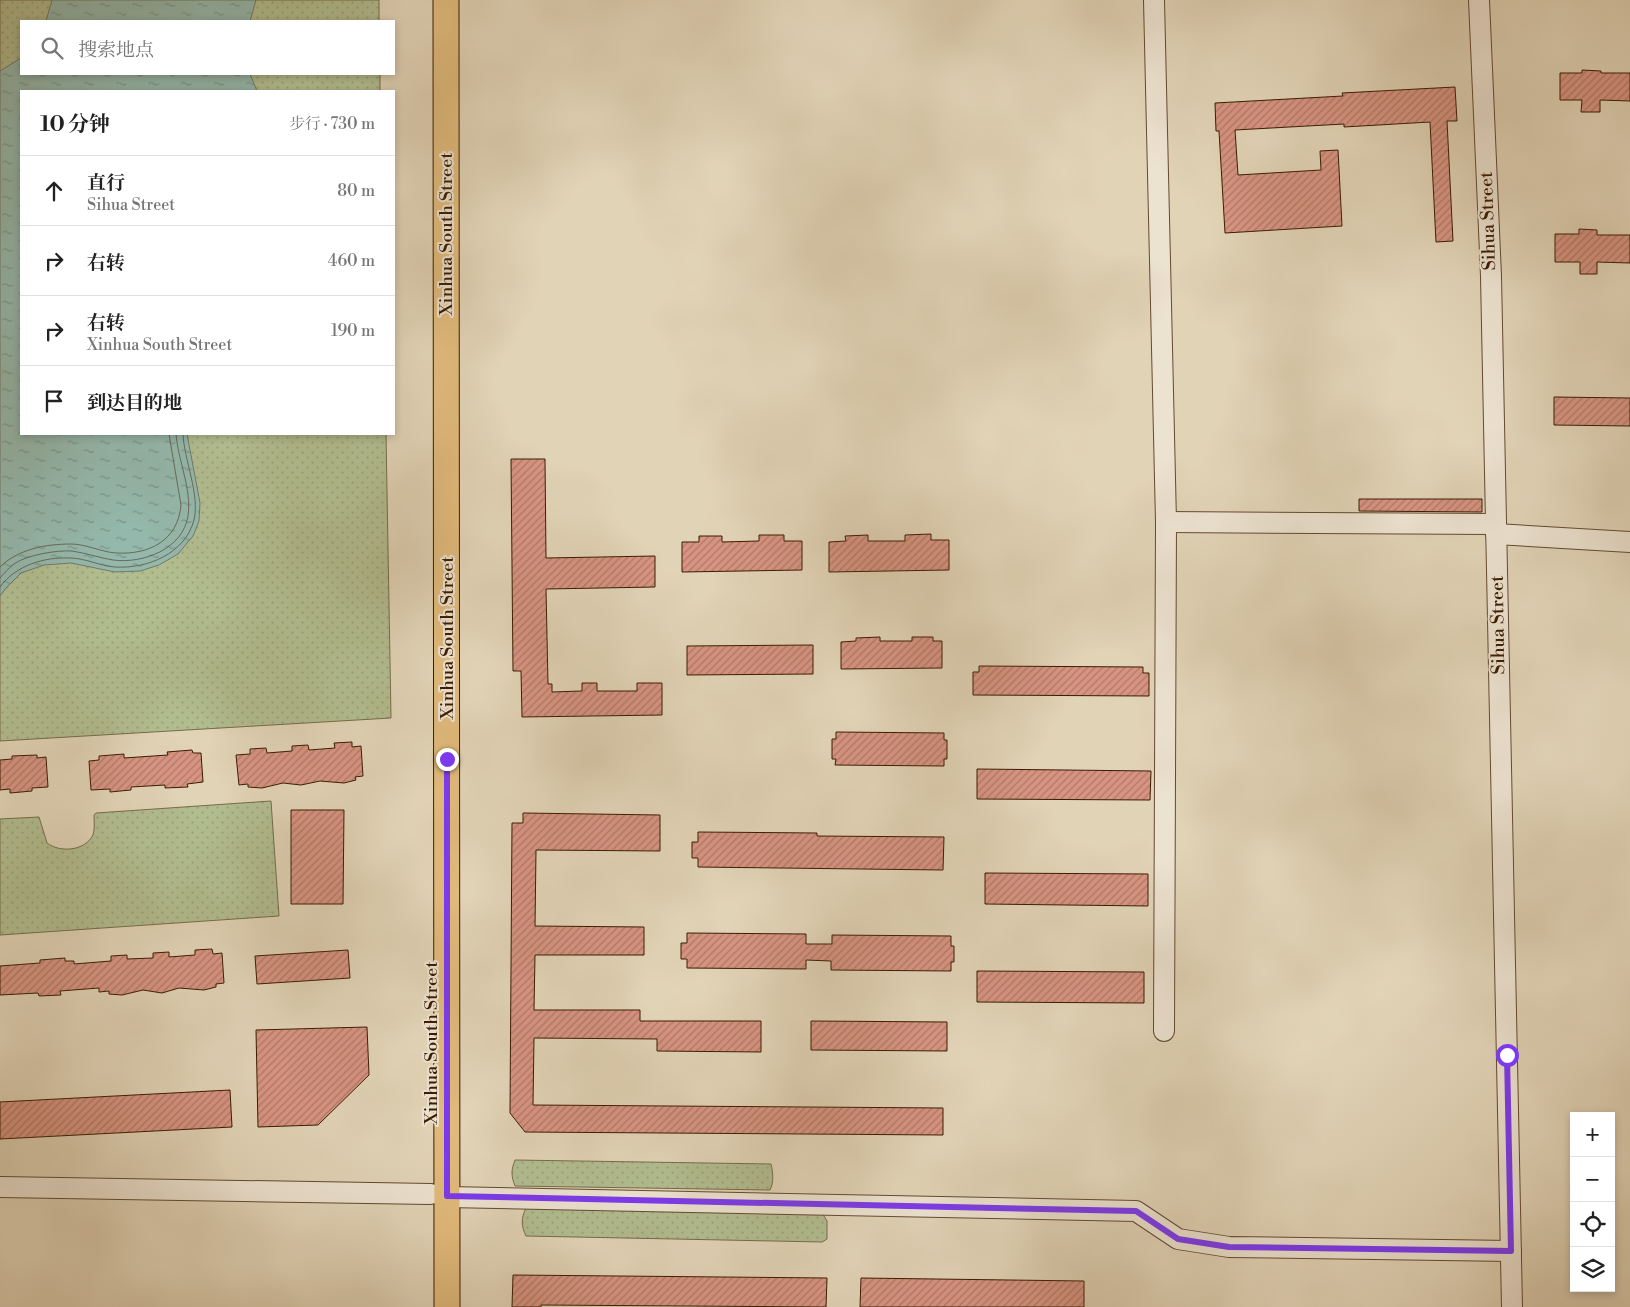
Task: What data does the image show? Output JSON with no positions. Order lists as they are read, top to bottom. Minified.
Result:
{"streets":{"main road":["Xinhua South Street"],"street":["Sihua Street"]},"page":{"search":"搜索地点","heading":["10 分钟","步行 · 730 m"],"list":[["直行","Sihua Street","80 m"],["右转","460 m"],["右转","Xinhua South Street","190 m"],"到达目的地"],"map_buttons":["+","−"]}}
